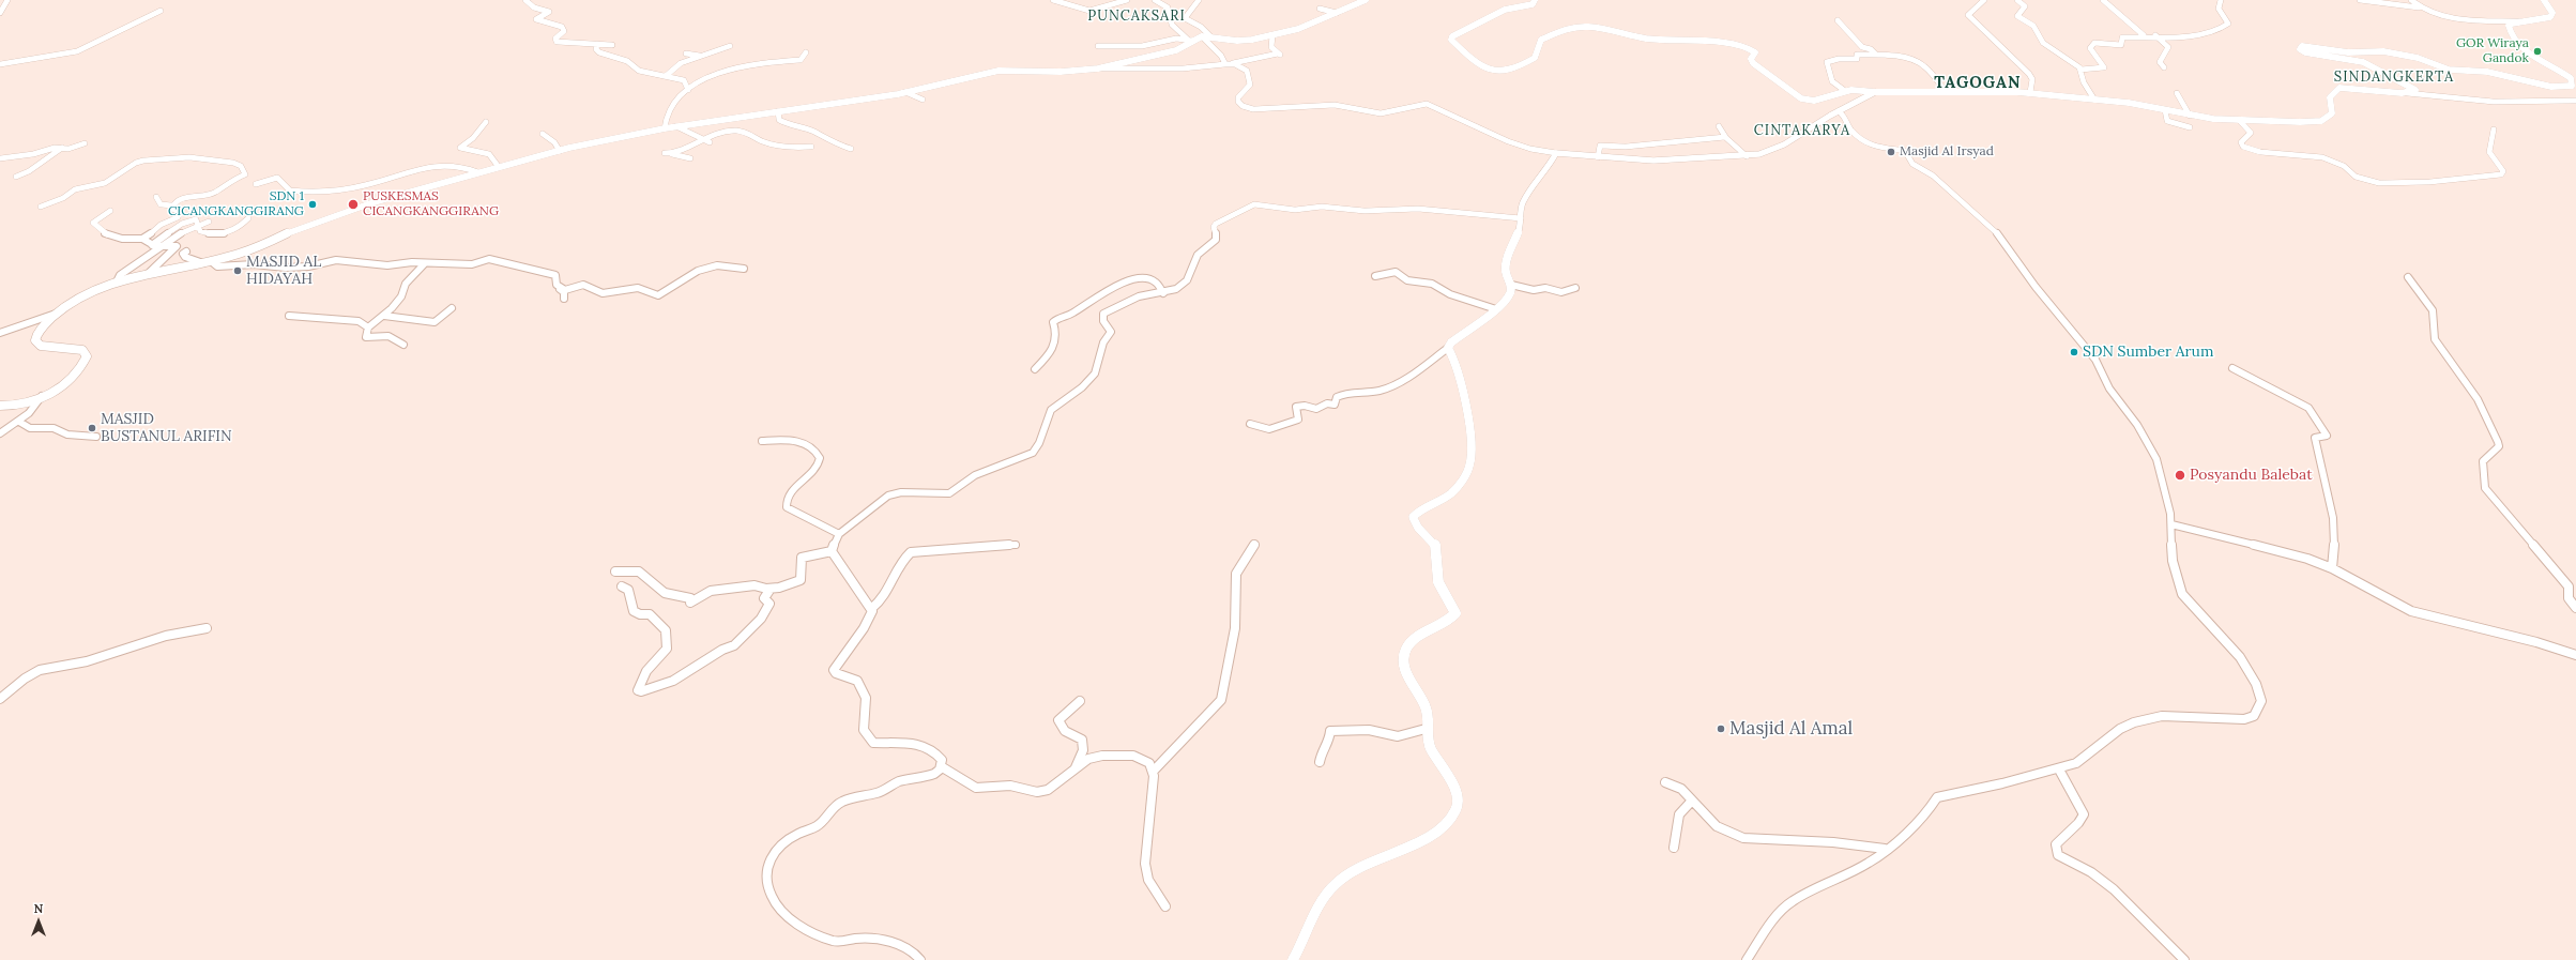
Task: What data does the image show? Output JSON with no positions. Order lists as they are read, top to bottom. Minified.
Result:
{"districts":["PUNCAKSARI","SINDANGKERTA","TAGOGAN","CINTAKARYA"],"places":["GOR Wiraya Gandok","Masjid Al Irsyad","SDN 1 CICANGKANGGIRANG","PUSKESMAS CICANGKANGGIRANG","MASJID AL HIDAYAH","SDN Sumber Arum","MASJID BUSTANUL ARIFIN","Posyandu Balebat","Masjid Al Amal"],"north":"top"}
